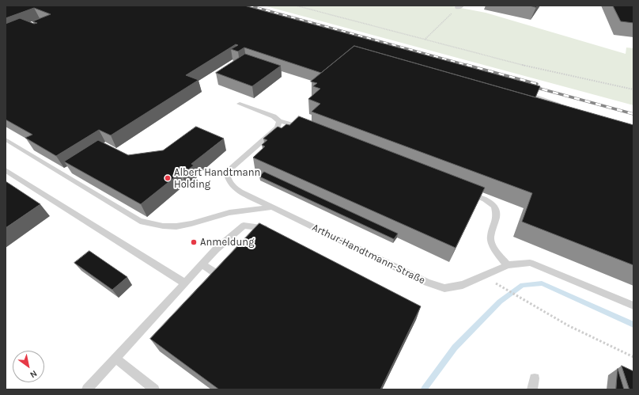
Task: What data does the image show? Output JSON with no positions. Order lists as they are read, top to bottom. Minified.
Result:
{"streets":{"lane":["Arthur-Handtmann-Straße"]},"places":["Albert Handtmann Holding","Anmeldung"],"north":"bottom right"}
